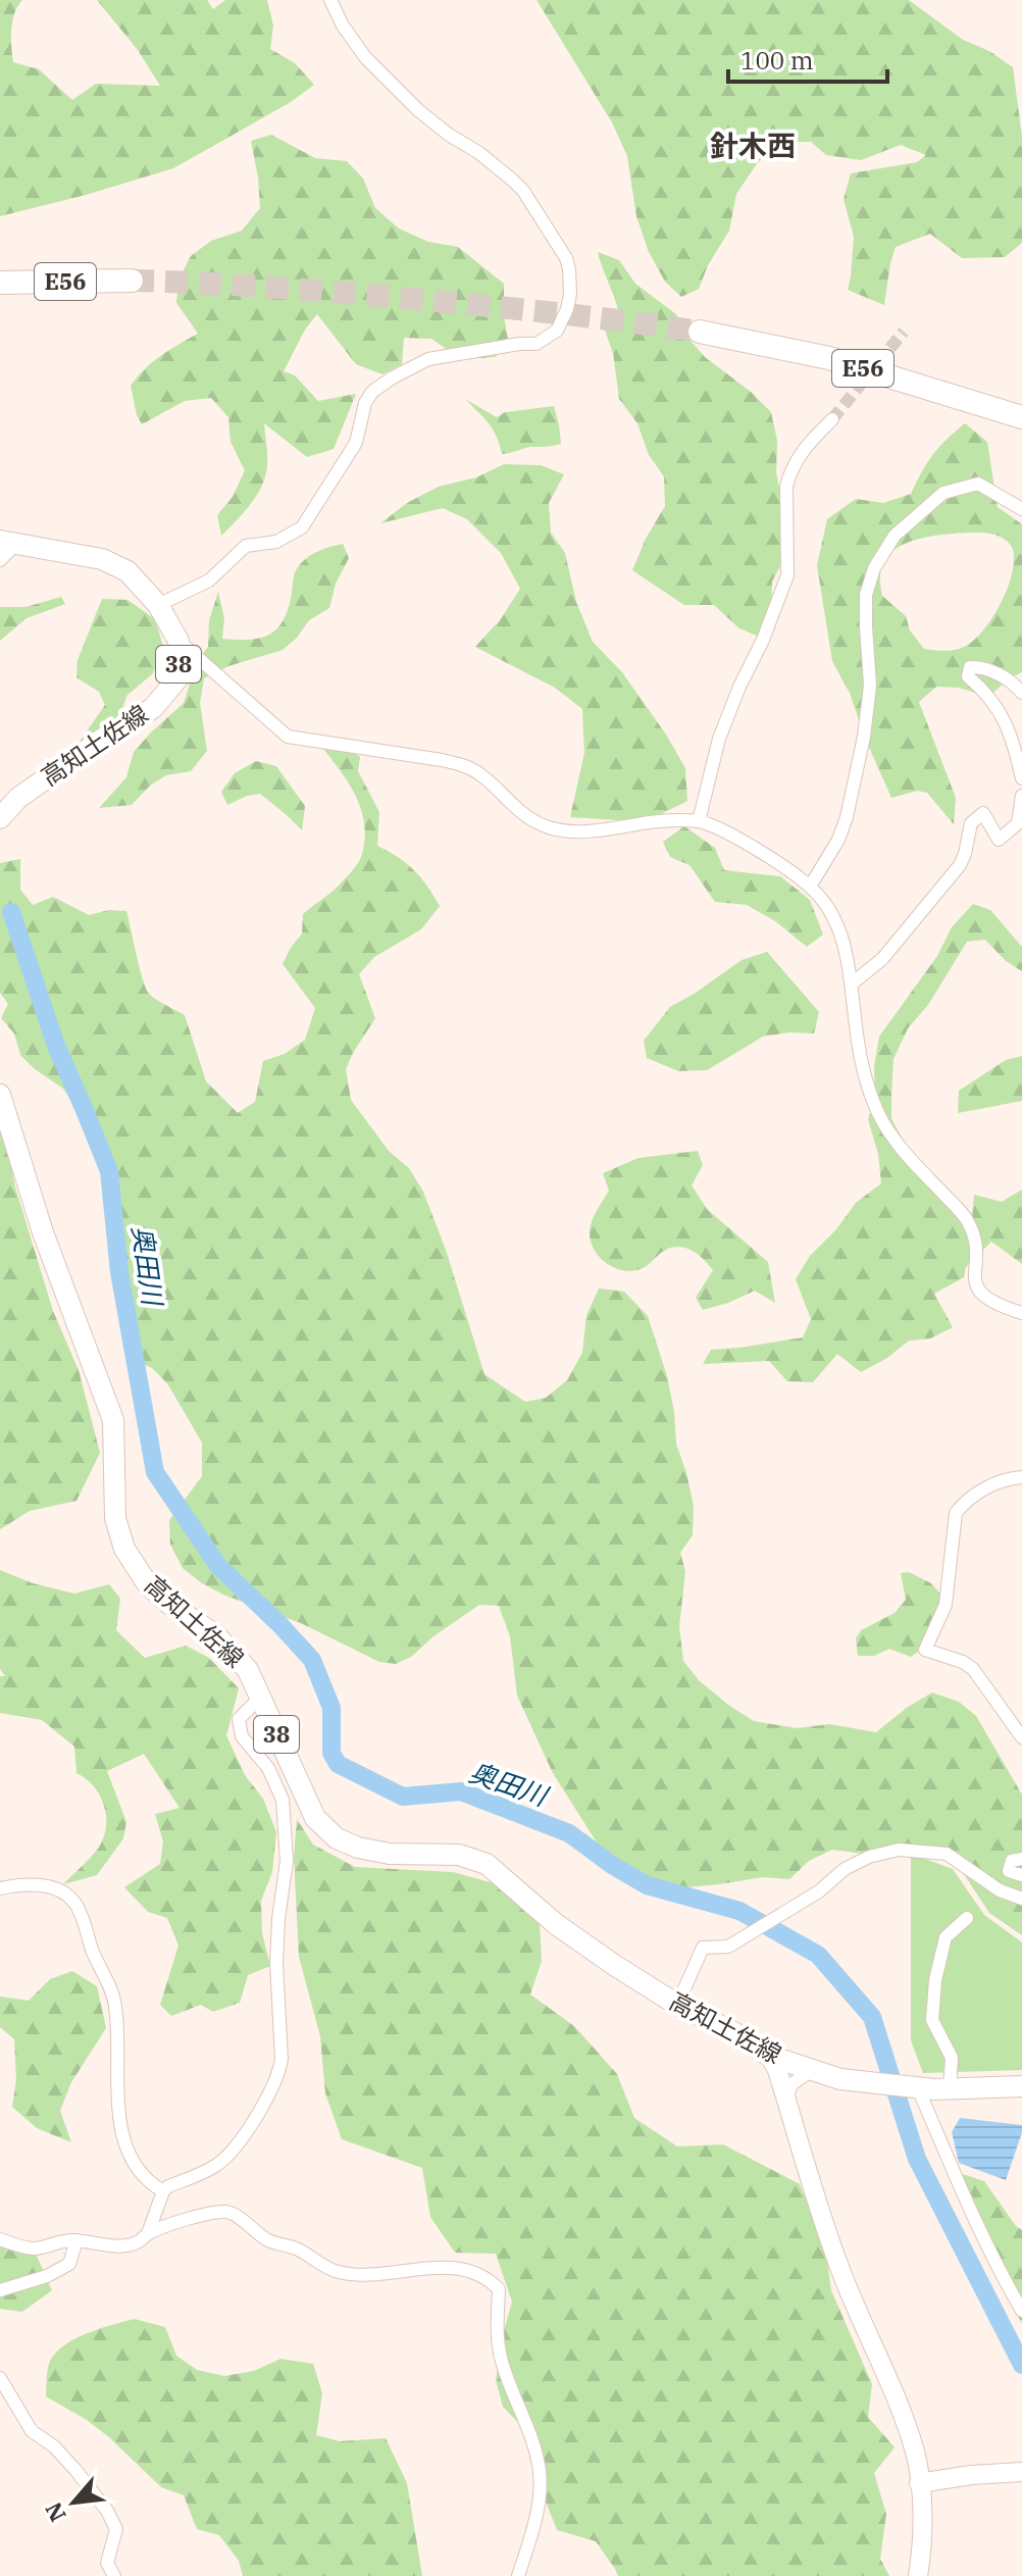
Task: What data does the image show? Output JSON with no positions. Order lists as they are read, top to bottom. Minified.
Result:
{"streets":{"highway":["E56"],"main road":["38","高知土佐線"]},"crossings":[["38","高知土佐線"]],"districts":["針木西"],"water":["奥田川"],"scale_bar":"100 m","north":"bottom left"}
